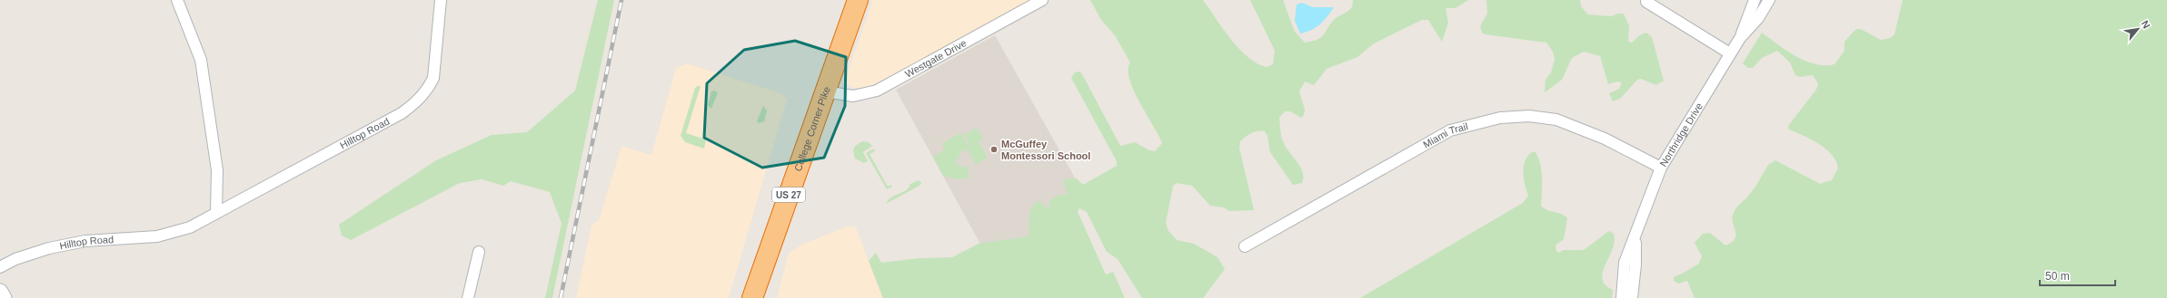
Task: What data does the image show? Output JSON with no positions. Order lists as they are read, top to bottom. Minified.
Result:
{"streets":{"highway":["College Corner Pike","US 27"],"street":["Westgate Drive","Hilltop Road","Northridge Drive","Miami Trail"]},"crossings":[["Westgate Drive","College Corner Pike"],["Northridge Drive","Miami Trail"]],"places":["McGuffey Montessori School"],"scale_bar":"50 m","north":"top right"}
